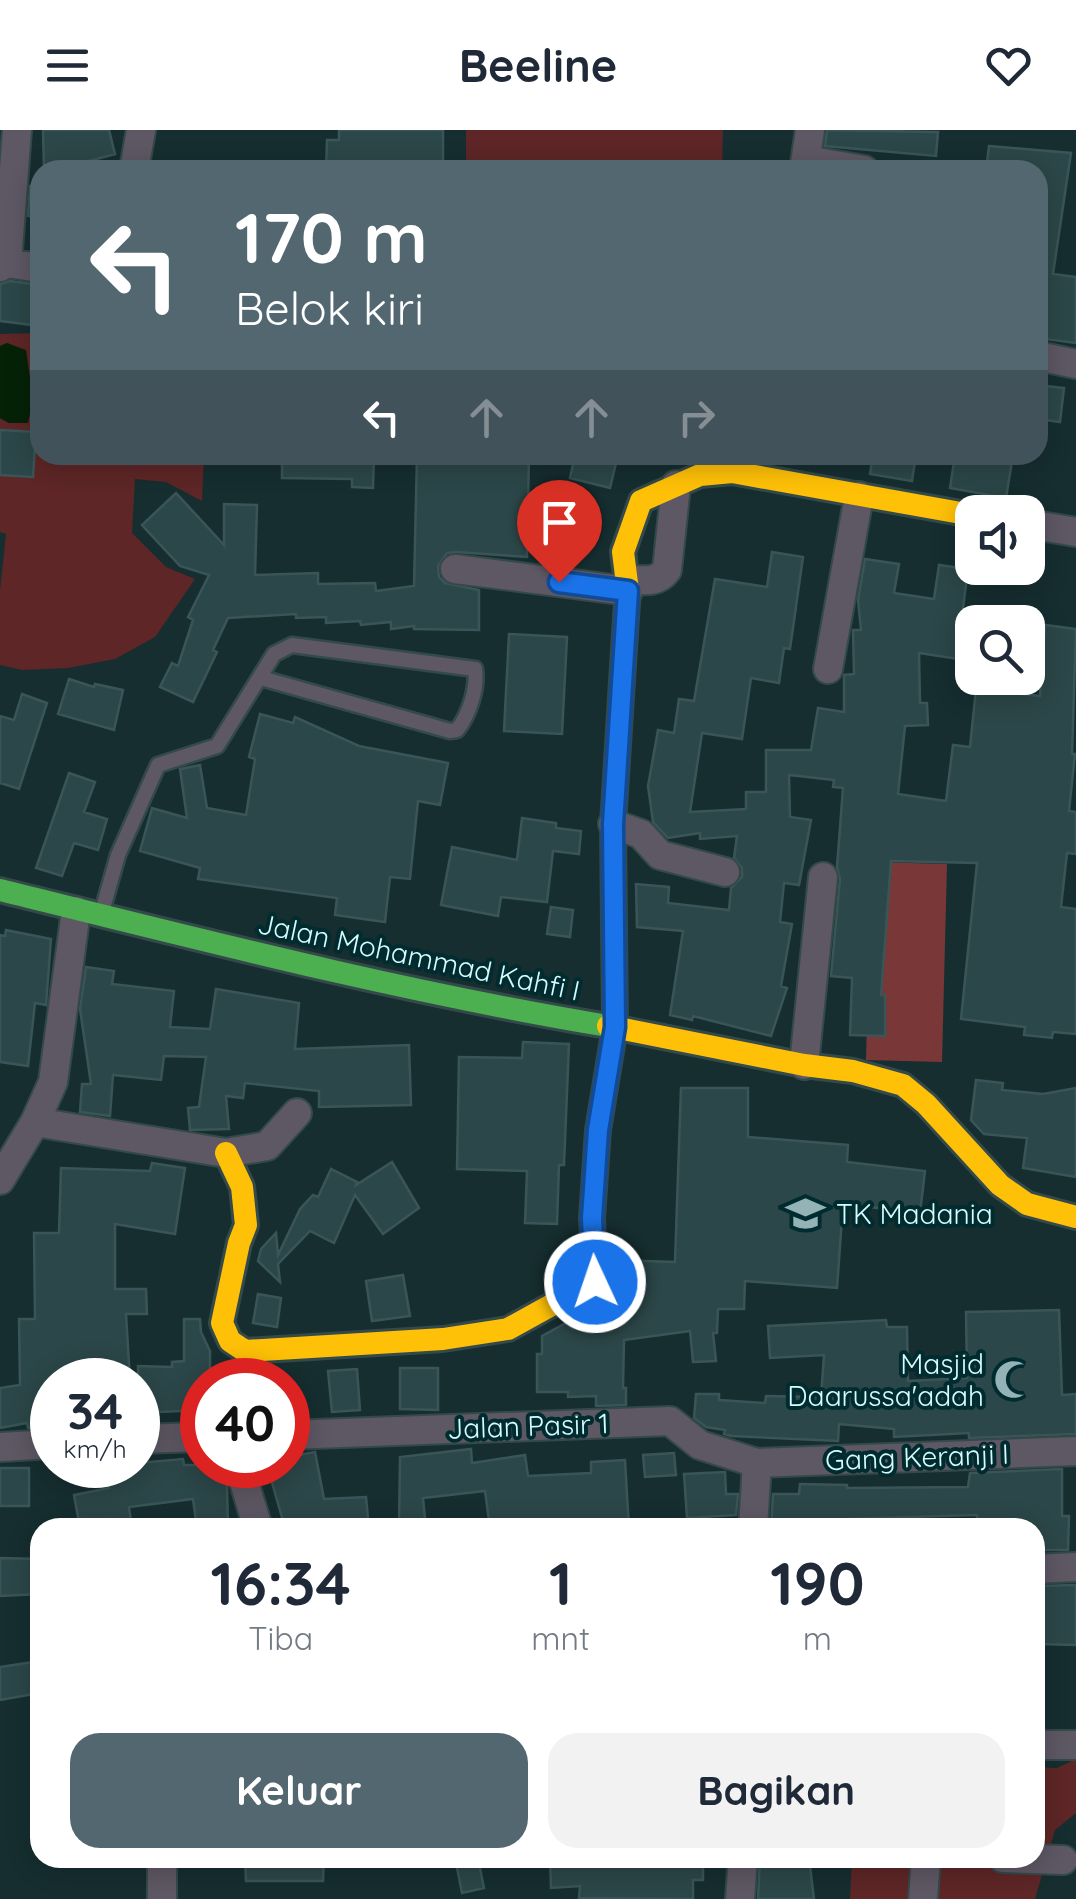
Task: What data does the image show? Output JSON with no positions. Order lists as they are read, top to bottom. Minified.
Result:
{"streets":{"street":["Jalan Mohammad Kahfi I","Jalan Pasir 1","Gang Keranji I"]},"crossings":[["Jalan Pasir 1","Gang Keranji I"]],"places":{"school or university":["TK Madania"],"mosque":["Masjid Daarussa'adah"]},"page":{"header":"Beeline","turn":["170 m","Belok kiri"],"speed":"34 km/h","limit":"40","eta":["16:34","Tiba","1","mnt","190","m"],"buttons":["Keluar","Bagikan"]}}
